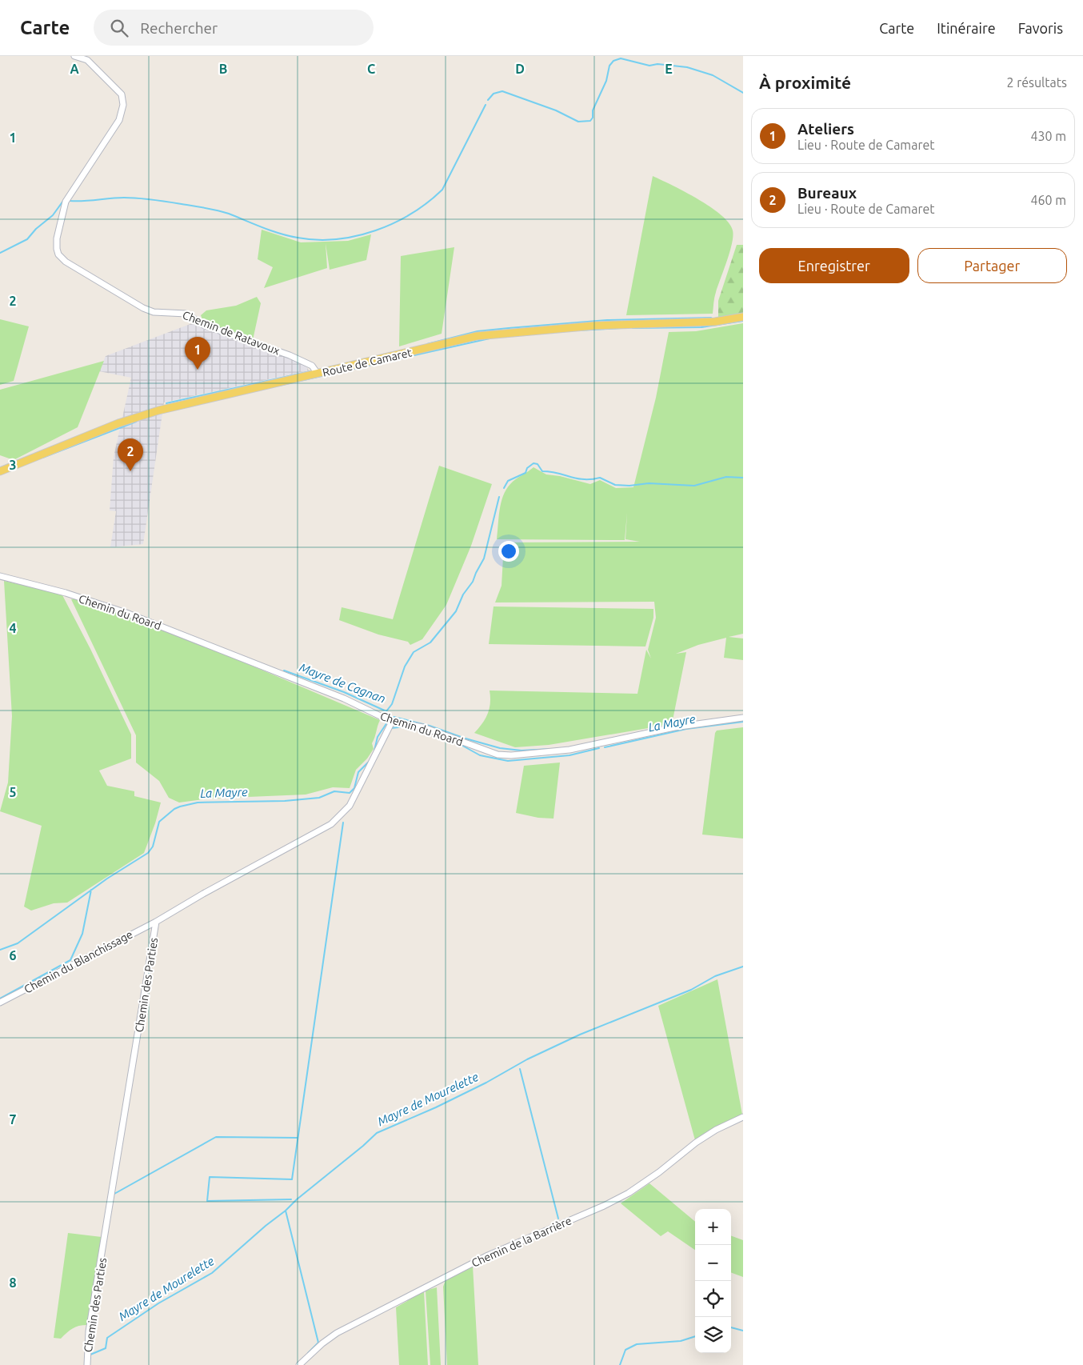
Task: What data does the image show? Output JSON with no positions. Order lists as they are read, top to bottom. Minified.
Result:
{"streets":{"main road":["Route de Camaret"],"street":["Chemin de Ratavoux","Chemin du Roard","Chemin du Blanchissage","Chemin des Parties","Chemin de la Barrière"]},"crossings":[["Chemin de Ratavoux","Route de Camaret"],["Chemin du Roard","Chemin des Parties"],["Chemin du Blanchissage","Chemin des Parties"]],"water":["Mayre de Cagnan","La Mayre","Mayre de Mourelette"],"page":{"header":"Carte","search":"Rechercher","nav":["Carte","Itinéraire","Favoris"],"heading":["À proximité","2 résultats"],"list":[{"mark":"1","name":"Ateliers","note":"Lieu · Route de Camaret","value":"430 m"},{"mark":"2","name":"Bureaux","note":"Lieu · Route de Camaret","value":"460 m"}],"buttons":["Enregistrer","Partager"],"pins":["1","2"],"map_buttons":["+","−"]},"grid":{"columns":["A","B","C","D","E"],"rows":["1","2","3","4","5","6","7","8"]}}
